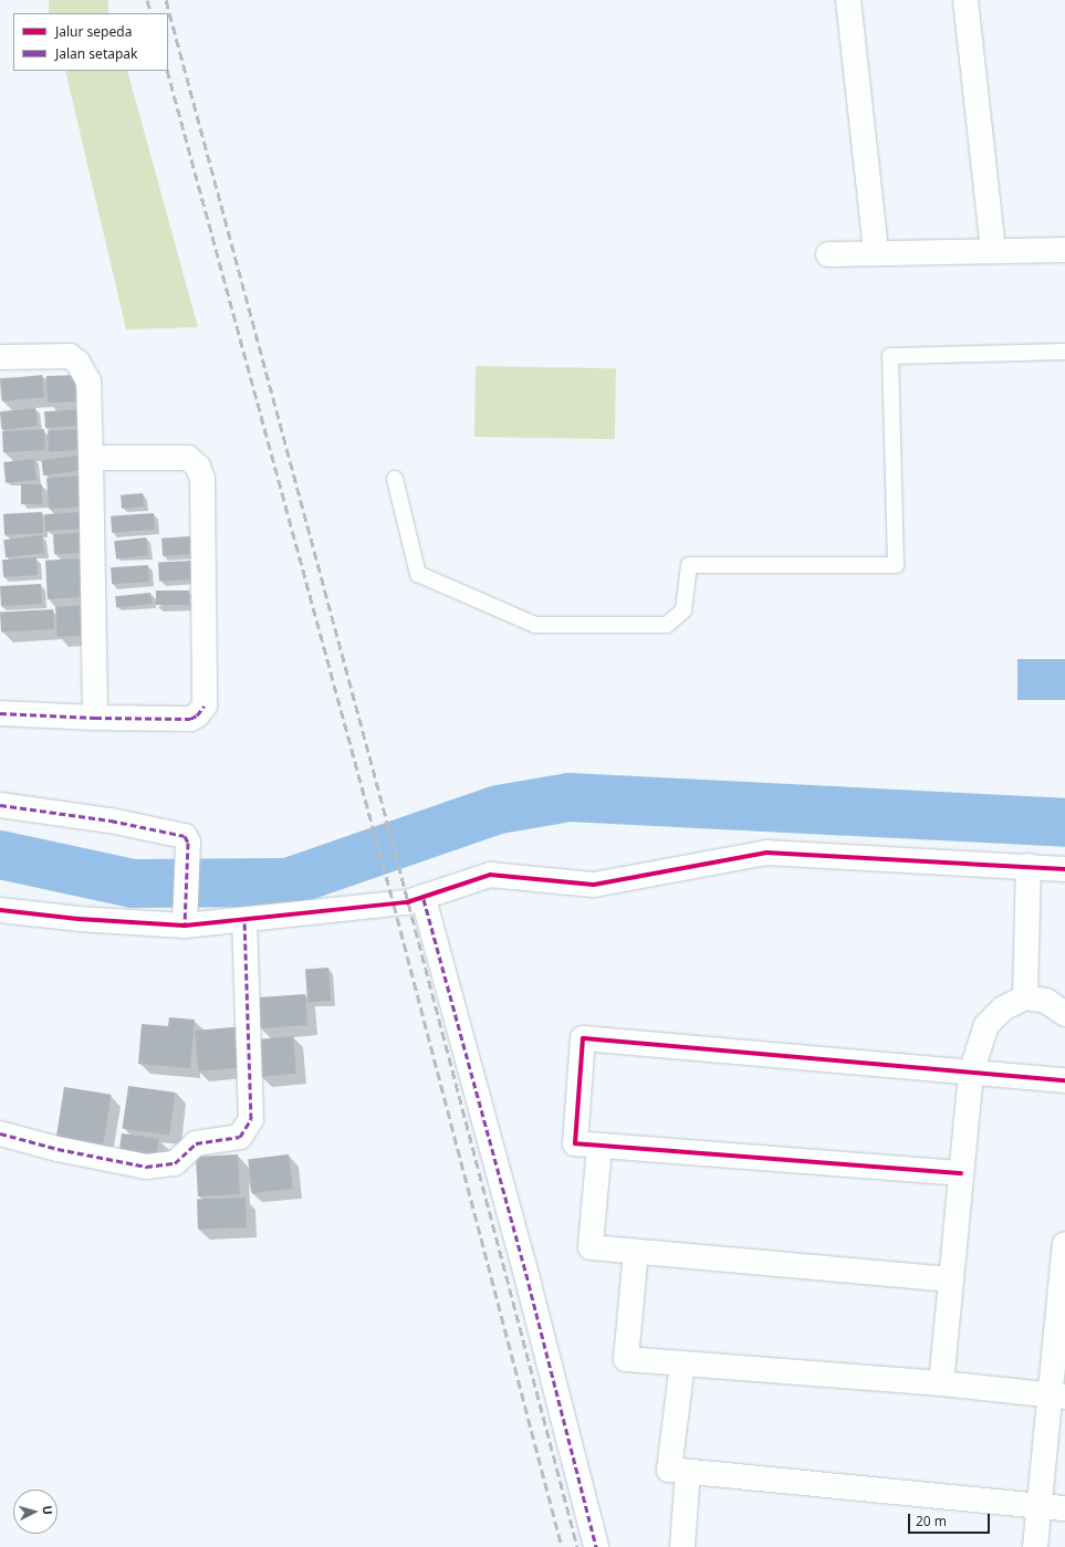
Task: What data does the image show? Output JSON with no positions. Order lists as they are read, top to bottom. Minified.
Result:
{"legend":["Jalur sepeda","Jalan setapak"],"scale_bar":"20 m","north":"right"}
